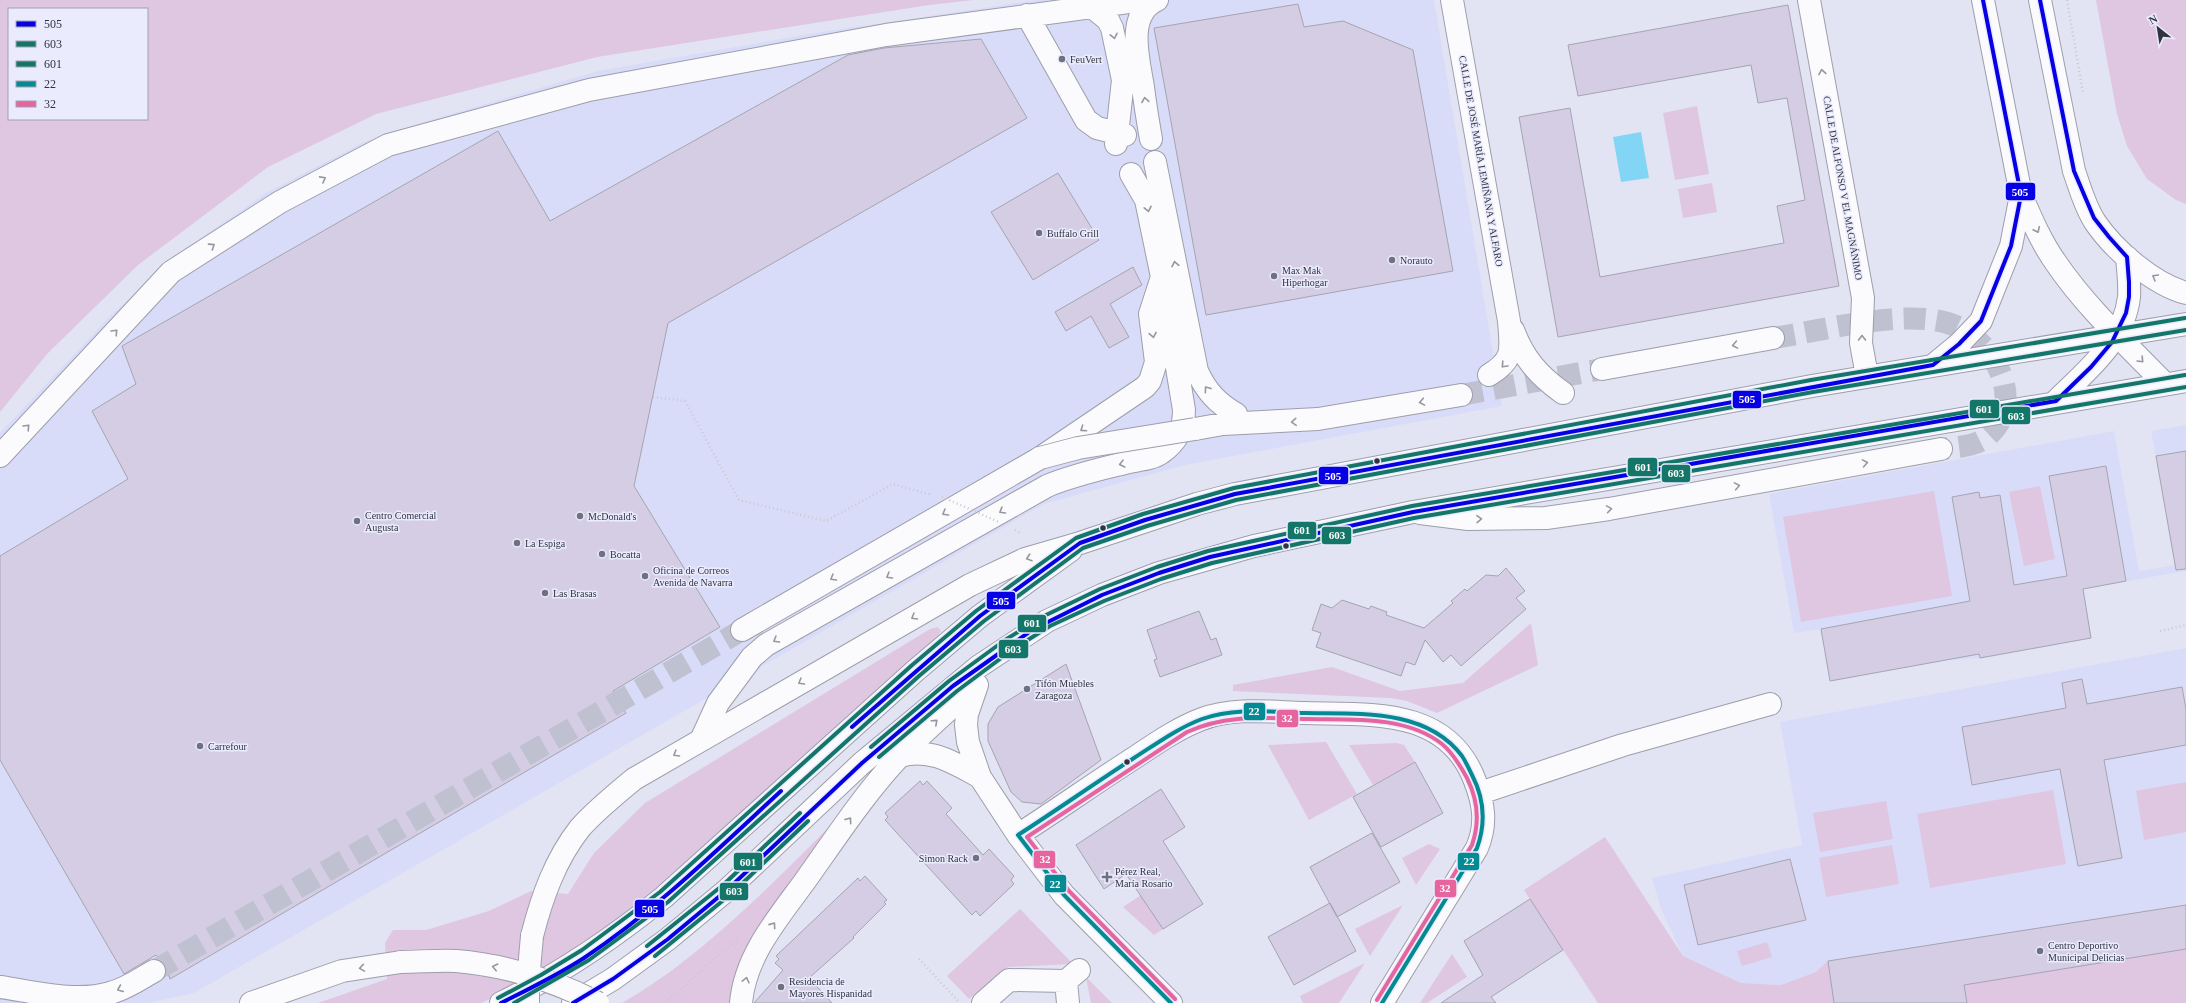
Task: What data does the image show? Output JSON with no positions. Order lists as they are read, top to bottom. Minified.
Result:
{"streets":{"main road":["CALLE DE JOSÉ MARÍA LEMIÑANA Y ALFARO","CALLE DE ALFONSO V EL MAGNÁNIMO"]},"places":{"other":["FeuVert","Buffalo Grill","Norauto","Max Mak Hiperhogar","McDonald's","Centro Comercial Augusta","La Espiga","Bocatta","Oficina de Correos Avenida de Navarra","Las Brasas","Tifón Muebles Zaragoza","Carrefour","Simon Rack","Centro Deportivo Municipal Delicias","Residencia de Mayores Hispanidad"],"health":["Pérez Real, María Rosario"]},"lines":["transit line 505","transit line 601","transit line 603","transit line 22","transit line 32"],"legend":["505","603","601","22","32"],"north":"top left"}
